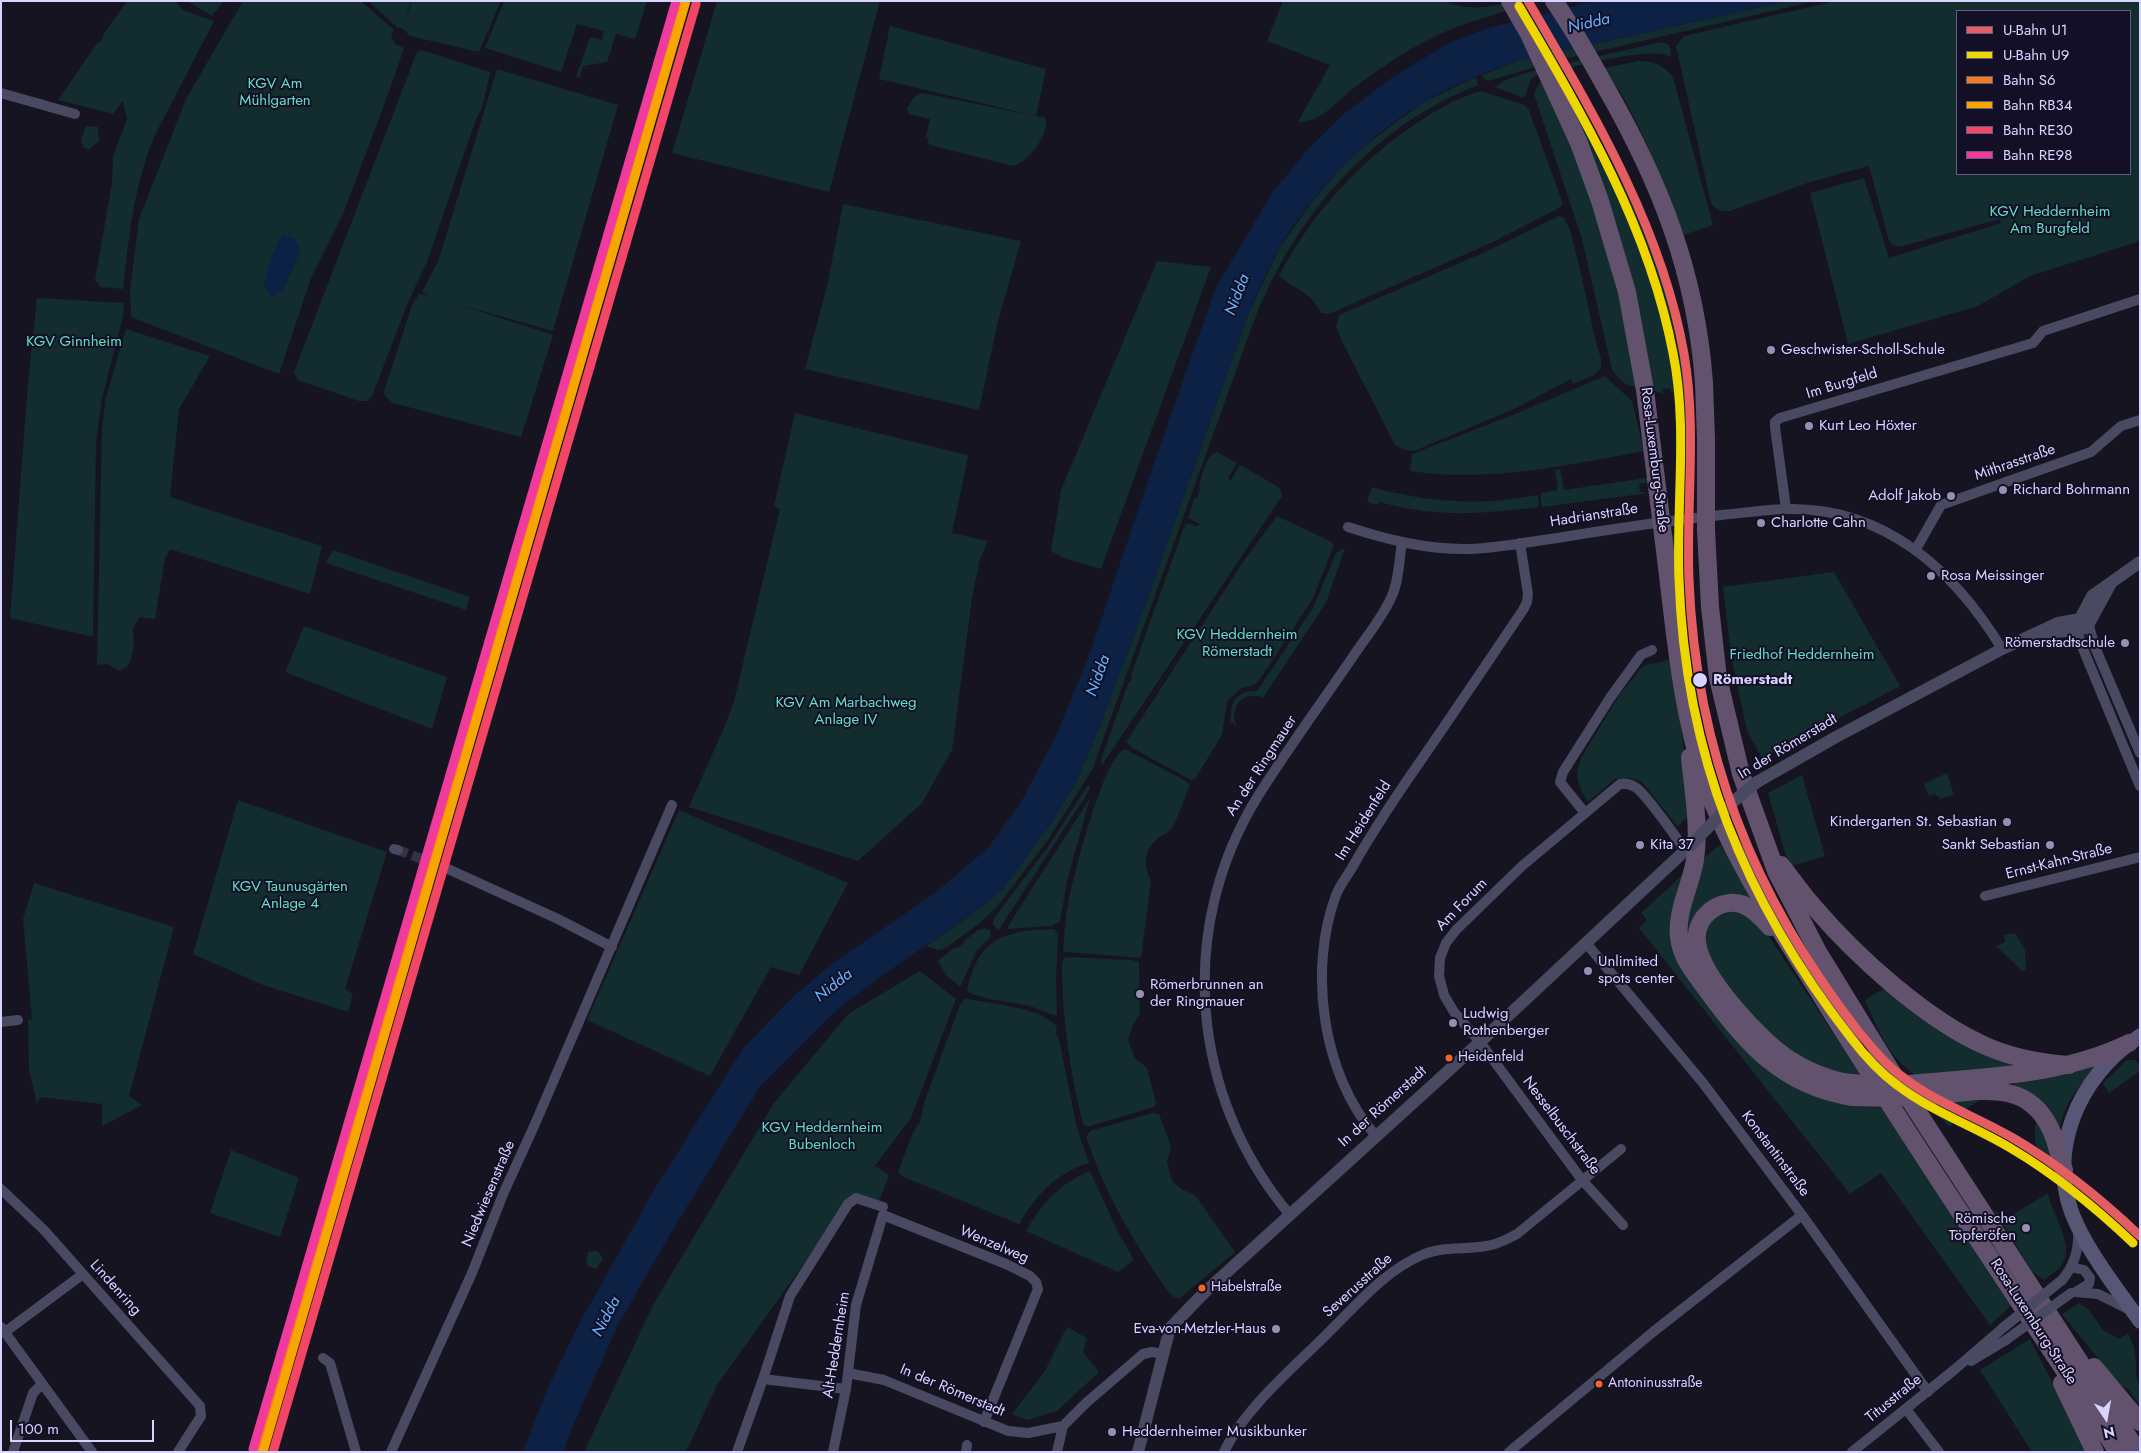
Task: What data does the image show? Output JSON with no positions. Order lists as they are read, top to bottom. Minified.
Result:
{"streets":{"highway":["Rosa-Luxemburg-Straße"],"street":["Im Burgfeld","Mithrasstraße","Hadrianstraße","In der Römerstadt","An der Ringmauer","Im Heidenfeld","Ernst-Kahn-Straße","Am Forum","Nesselbuschstraße","Konstantinstraße","Niedwiesenstraße","Wenzelweg","Severusstraße","Lindenring","Alt-Heddernheim","Titusstraße"]},"crossings":[["Im Burgfeld","Hadrianstraße"],["Mithrasstraße","Hadrianstraße"],["Hadrianstraße","In der Römerstadt"],["Hadrianstraße","An der Ringmauer"],["Hadrianstraße","Im Heidenfeld"],["In der Römerstadt","An der Ringmauer"],["In der Römerstadt","Im Heidenfeld"],["In der Römerstadt","Am Forum"],["In der Römerstadt","Nesselbuschstraße"],["In der Römerstadt","Konstantinstraße"],["In der Römerstadt","Wenzelweg"],["In der Römerstadt","Alt-Heddernheim"],["Am Forum","Nesselbuschstraße"],["Nesselbuschstraße","Severusstraße"],["Konstantinstraße","Titusstraße"],["Wenzelweg","Alt-Heddernheim"]],"water":["Nidda"],"parks":["KGV Am Mühlgarten","KGV Heddernheim Am Burgfeld","KGV Ginnheim","KGV Heddernheim Römerstadt","Friedhof Heddernheim","KGV Am Marbachweg Anlage IV","KGV Taunusgärten Anlage 4","KGV Heddernheim Bubenloch"],"places":["Geschwister-Scholl-Schule","Kurt Leo Höxter","Richard Bohrmann","Adolf Jakob","Charlotte Cahn","Rosa Meissinger","Römerstadtschule","Römerstadt","Kindergarten St. Sebastian","Kita 37","Sankt Sebastian","Unlimited spots center","Römerbrunnen an der Ringmauer","Ludwig Rothenberger","Heidenfeld","Römische Töpferöfen","Habelstraße","Eva-von-Metzler-Haus","Antoninusstraße","Heddernheimer Musikbunker"],"lines":["metro line U1","rail line S6","rail line RB34","rail line RE98","rail line RE30","metro line U9"],"legend":["U-Bahn U1","U-Bahn U9","Bahn S6","Bahn RB34","Bahn RE30","Bahn RE98"],"scale_bar":"100 m","north":"bottom"}
